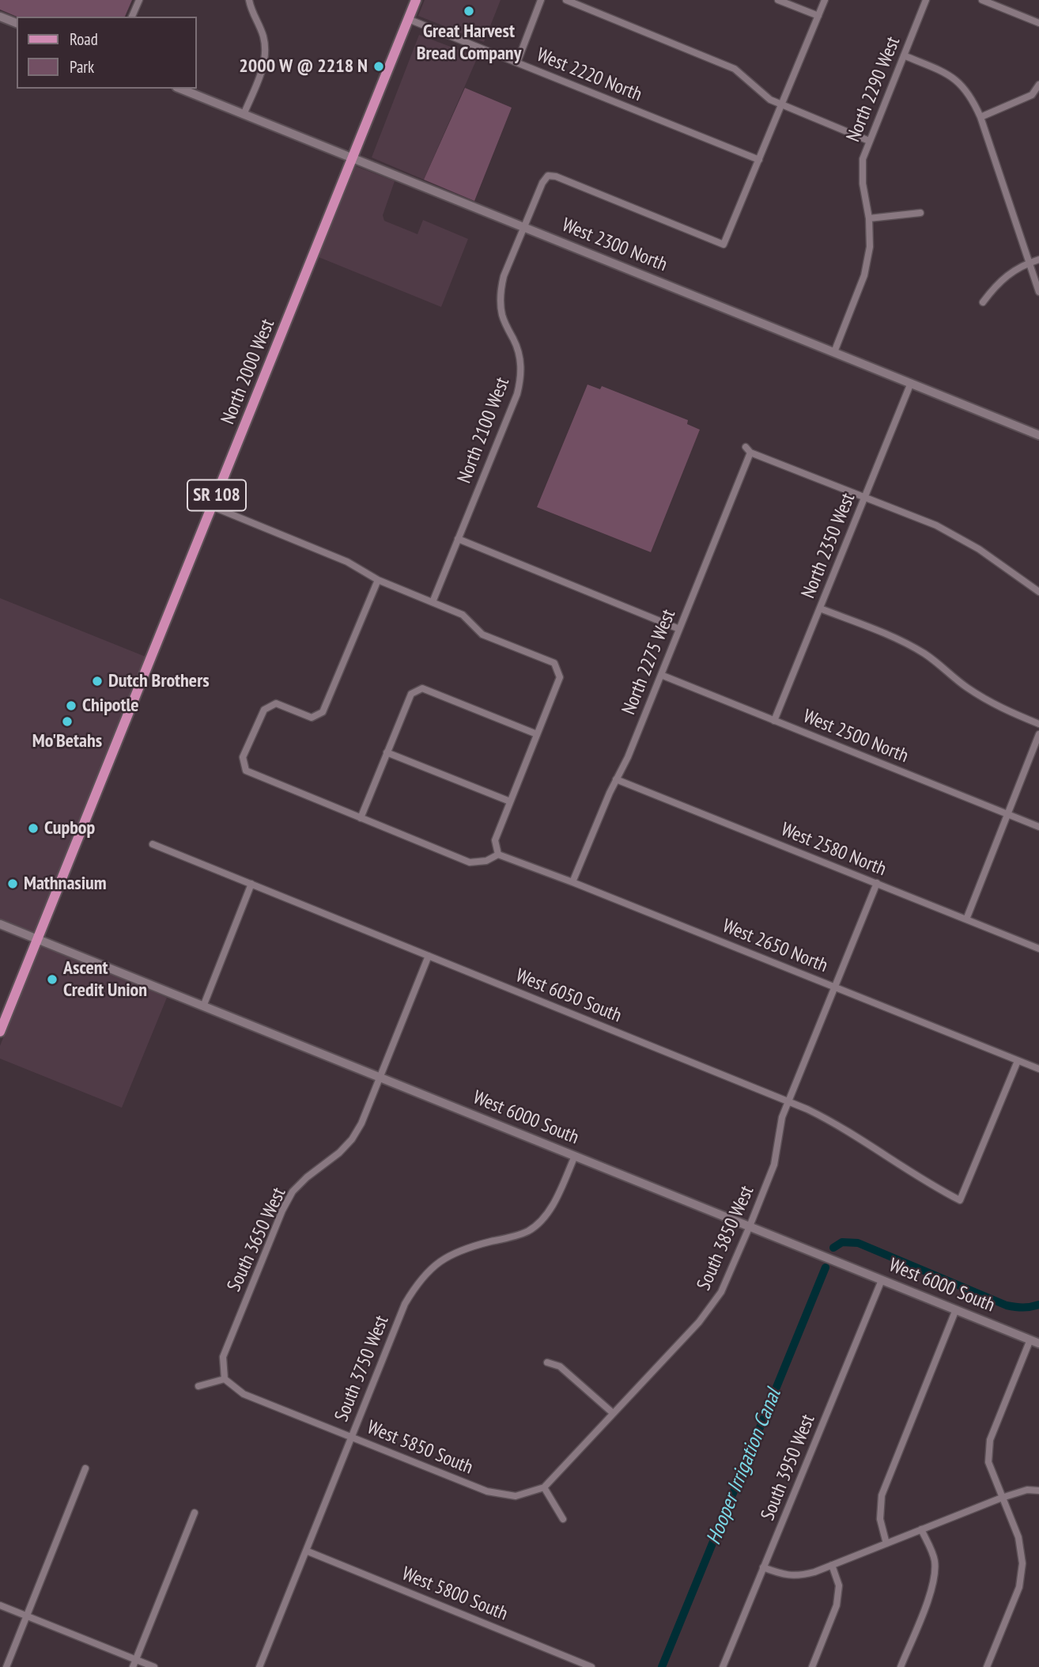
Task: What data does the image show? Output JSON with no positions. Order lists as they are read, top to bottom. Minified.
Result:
{"streets":{"main road":["North 2000 West","SR 108"],"street":["West 2220 North","North 2290 West","West 2300 North","North 2100 West","North 2350 West","North 2275 West","West 2500 North","West 2580 North","West 2650 North","West 6050 South","West 6000 South","South 3850 West","South 3650 West","South 3750 West","West 5850 South","South 3950 West","West 5800 South"]},"crossings":[["West 2220 North","North 2000 West"],["West 2220 North","North 2100 West"],["North 2290 West","West 2300 North"],["West 2300 North","North 2000 West"],["West 2300 North","North 2100 West"],["West 2300 North","North 2350 West"],["North 2000 West","SR 108"],["North 2000 West","West 6000 South"],["SR 108","West 6000 South"],["North 2350 West","North 2275 West"],["North 2350 West","West 2500 North"],["North 2275 West","West 2500 North"],["North 2275 West","West 2580 North"],["North 2275 West","West 2650 North"],["West 2580 North","South 3850 West"],["West 2650 North","West 6050 South"],["West 2650 North","South 3850 West"],["West 6050 South","South 3850 West"],["West 6050 South","South 3650 West"],["West 6000 South","South 3850 West"],["West 6000 South","South 3650 West"],["West 6000 South","South 3750 West"],["West 6000 South","South 3950 West"],["South 3850 West","West 5850 South"],["South 3650 West","West 5850 South"],["South 3750 West","West 5850 South"],["South 3750 West","West 5800 South"]],"water":["Hooper Irrigation Canal"],"places":["Great Harvest Bread Company","2000 W @ 2218 N","Dutch Brothers","Chipotle","Mo'Betahs","Cupbop","Mathnasium","Ascent Credit Union"],"legend":["Road","Park"]}
